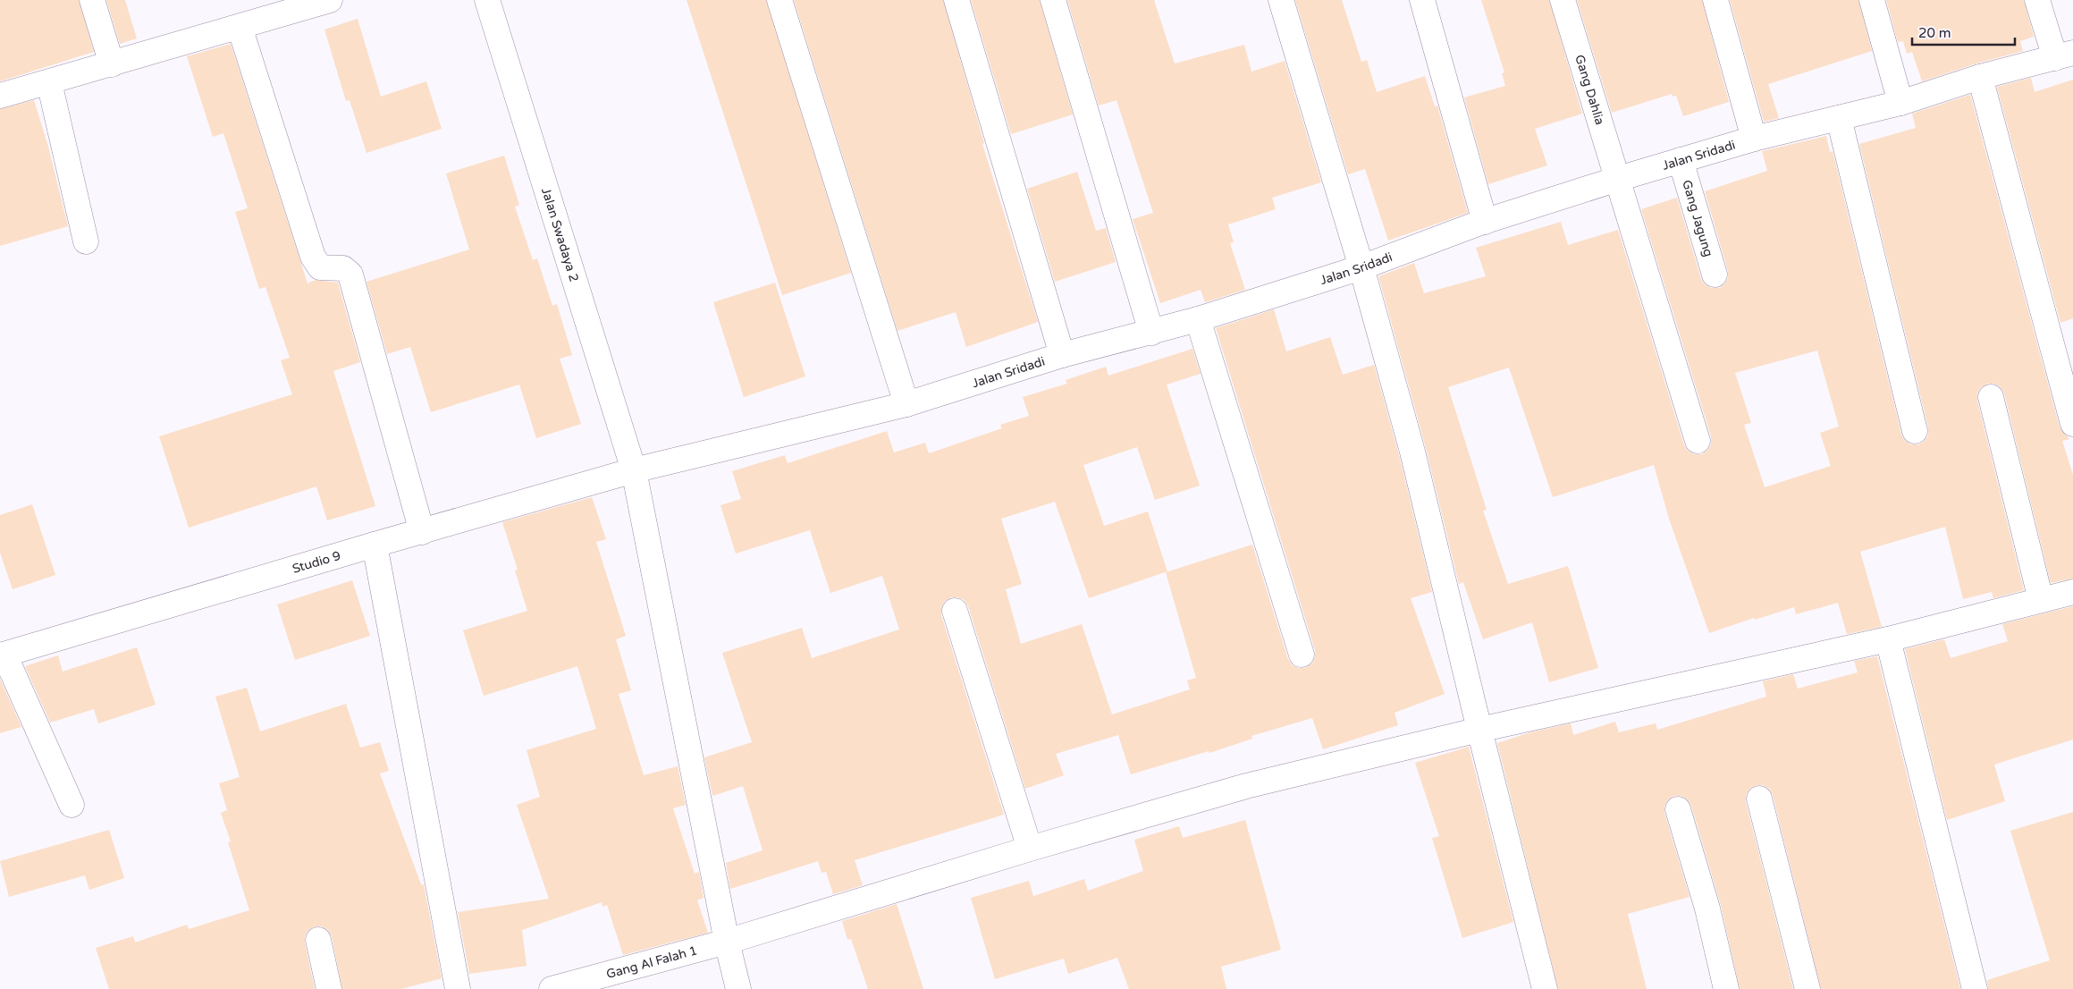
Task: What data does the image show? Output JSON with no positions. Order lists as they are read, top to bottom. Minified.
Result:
{"streets":{"street":["Gang Dahlia","Jalan Sridadi","Gang Jagung","Jalan Swadaya 2","Studio 9","Gang Al Falah 1"]},"crossings":[["Gang Dahlia","Jalan Sridadi"],["Jalan Sridadi","Gang Jagung"],["Jalan Sridadi","Jalan Swadaya 2"],["Jalan Sridadi","Studio 9"],["Jalan Swadaya 2","Studio 9"],["Jalan Swadaya 2","Gang Al Falah 1"]],"scale_bar":"20 m"}
